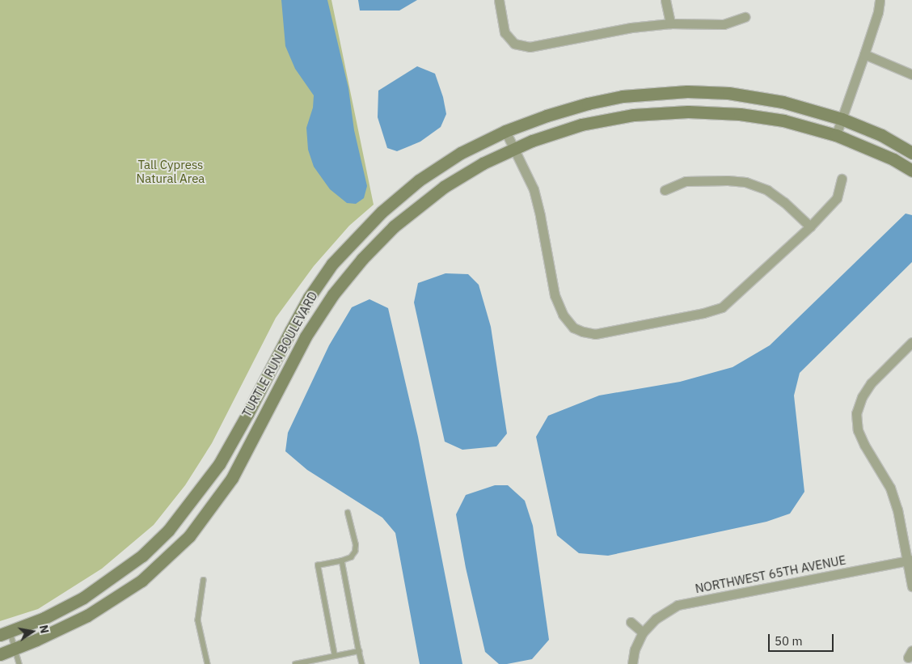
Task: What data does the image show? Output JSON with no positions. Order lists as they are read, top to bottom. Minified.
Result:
{"streets":{"street":["TURTLE RUN BOULEVARD","NORTHWEST 65TH AVENUE"]},"parks":["Tall Cypress Natural Area"],"scale_bar":"50 m","north":"right"}
